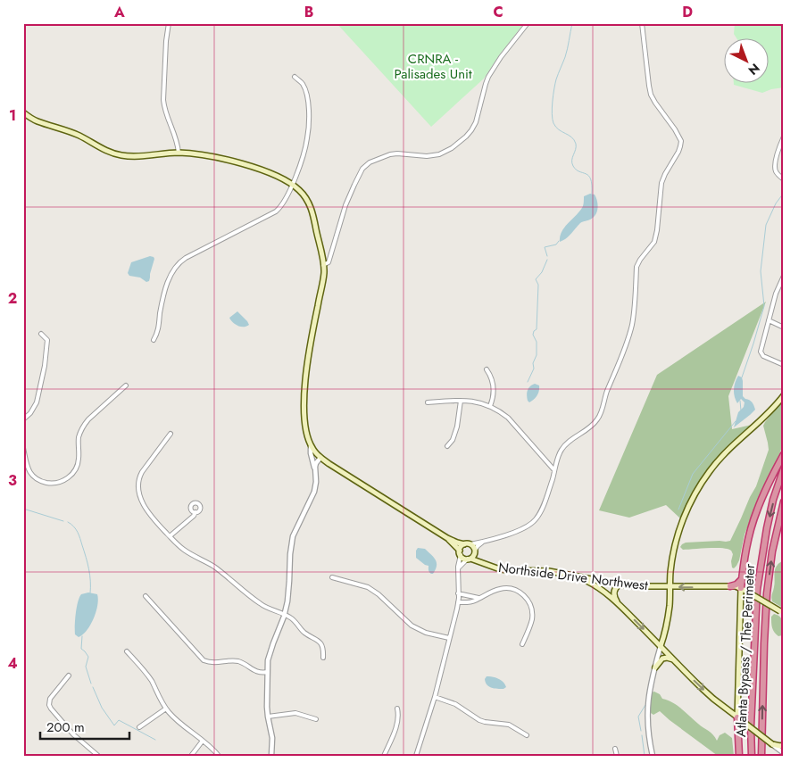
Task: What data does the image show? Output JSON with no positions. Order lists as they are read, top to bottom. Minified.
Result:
{"streets":{"highway":["Atlanta Bypass / The Perimeter"],"main road":["Northside Drive Northwest"]},"parks":["CRNRA - Palisades Unit"],"scale_bar":"200 m","north":"bottom right","grid":{"columns":["A","B","C","D"],"rows":["1","2","3","4"]}}
